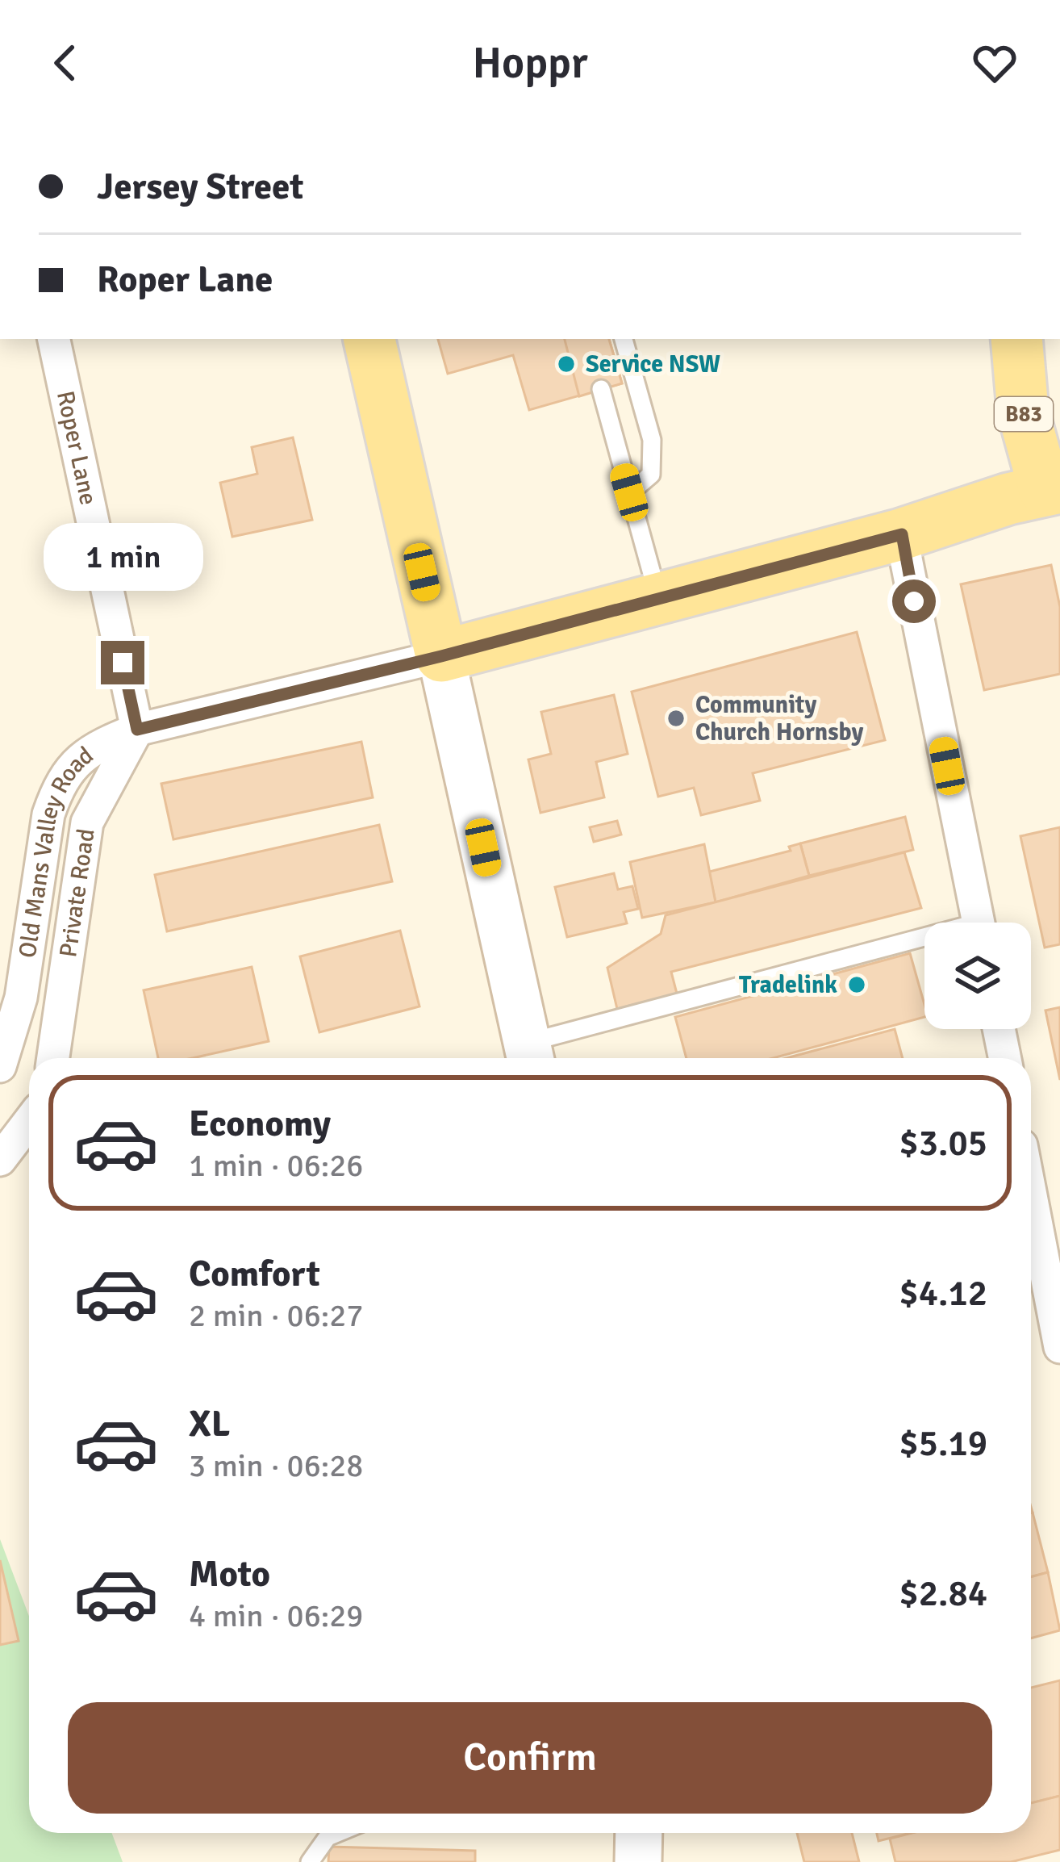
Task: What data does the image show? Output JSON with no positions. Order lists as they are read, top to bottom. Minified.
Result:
{"streets":{"main road":["B83"],"street":["Roper Lane","Old Mans Valley Road","Private Road"]},"crossings":[["Roper Lane","Old Mans Valley Road"],["Roper Lane","Private Road"],["Old Mans Valley Road","Private Road"]],"places":["Service NSW","Community Church Hornsby","Tradelink"],"page":{"header":"Hoppr","banner":["Jersey Street","Roper Lane"],"bubble":"1 min","list":[{"name":"Economy","note":"1 min · 06:26","value":"$3.05"},{"name":"Comfort","note":"2 min · 06:27","value":"$4.12"},{"name":"XL","note":"3 min · 06:28","value":"$5.19"},{"name":"Moto","note":"4 min · 06:29","value":"$2.84"}],"buttons":"Confirm"}}
